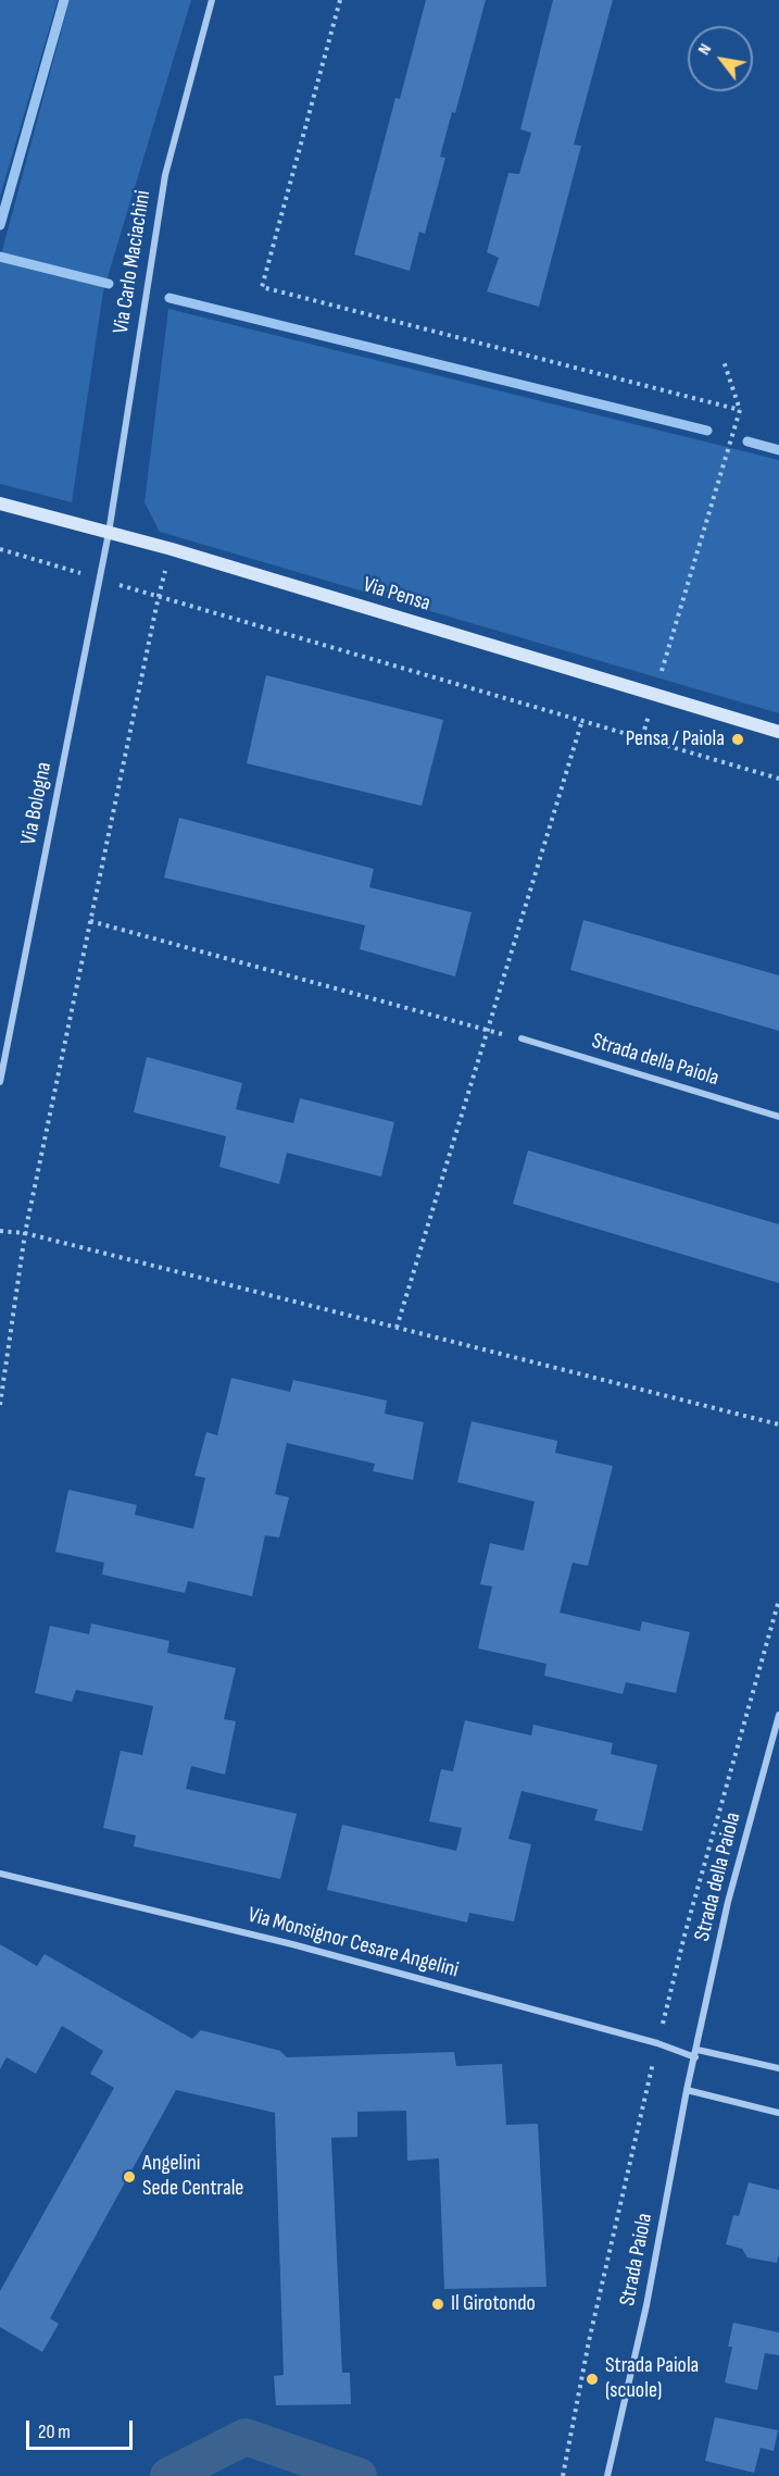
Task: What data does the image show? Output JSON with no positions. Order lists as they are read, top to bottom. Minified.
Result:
{"streets":{"street":["Via Carlo Maciachini","Via Pensa","Via Bologna","Strada della Paiola","Via Monsignor Cesare Angelini","Strada Paiola"]},"crossings":[["Via Carlo Maciachini","Via Pensa"],["Via Carlo Maciachini","Via Bologna"],["Via Pensa","Via Bologna"],["Strada della Paiola","Via Monsignor Cesare Angelini"],["Strada della Paiola","Strada Paiola"],["Via Monsignor Cesare Angelini","Strada Paiola"]],"places":["Pensa / Paiola","Angelini Sede Centrale","Il Girotondo","Strada Paiola (scuole)"],"scale_bar":"20 m","north":"top left"}
